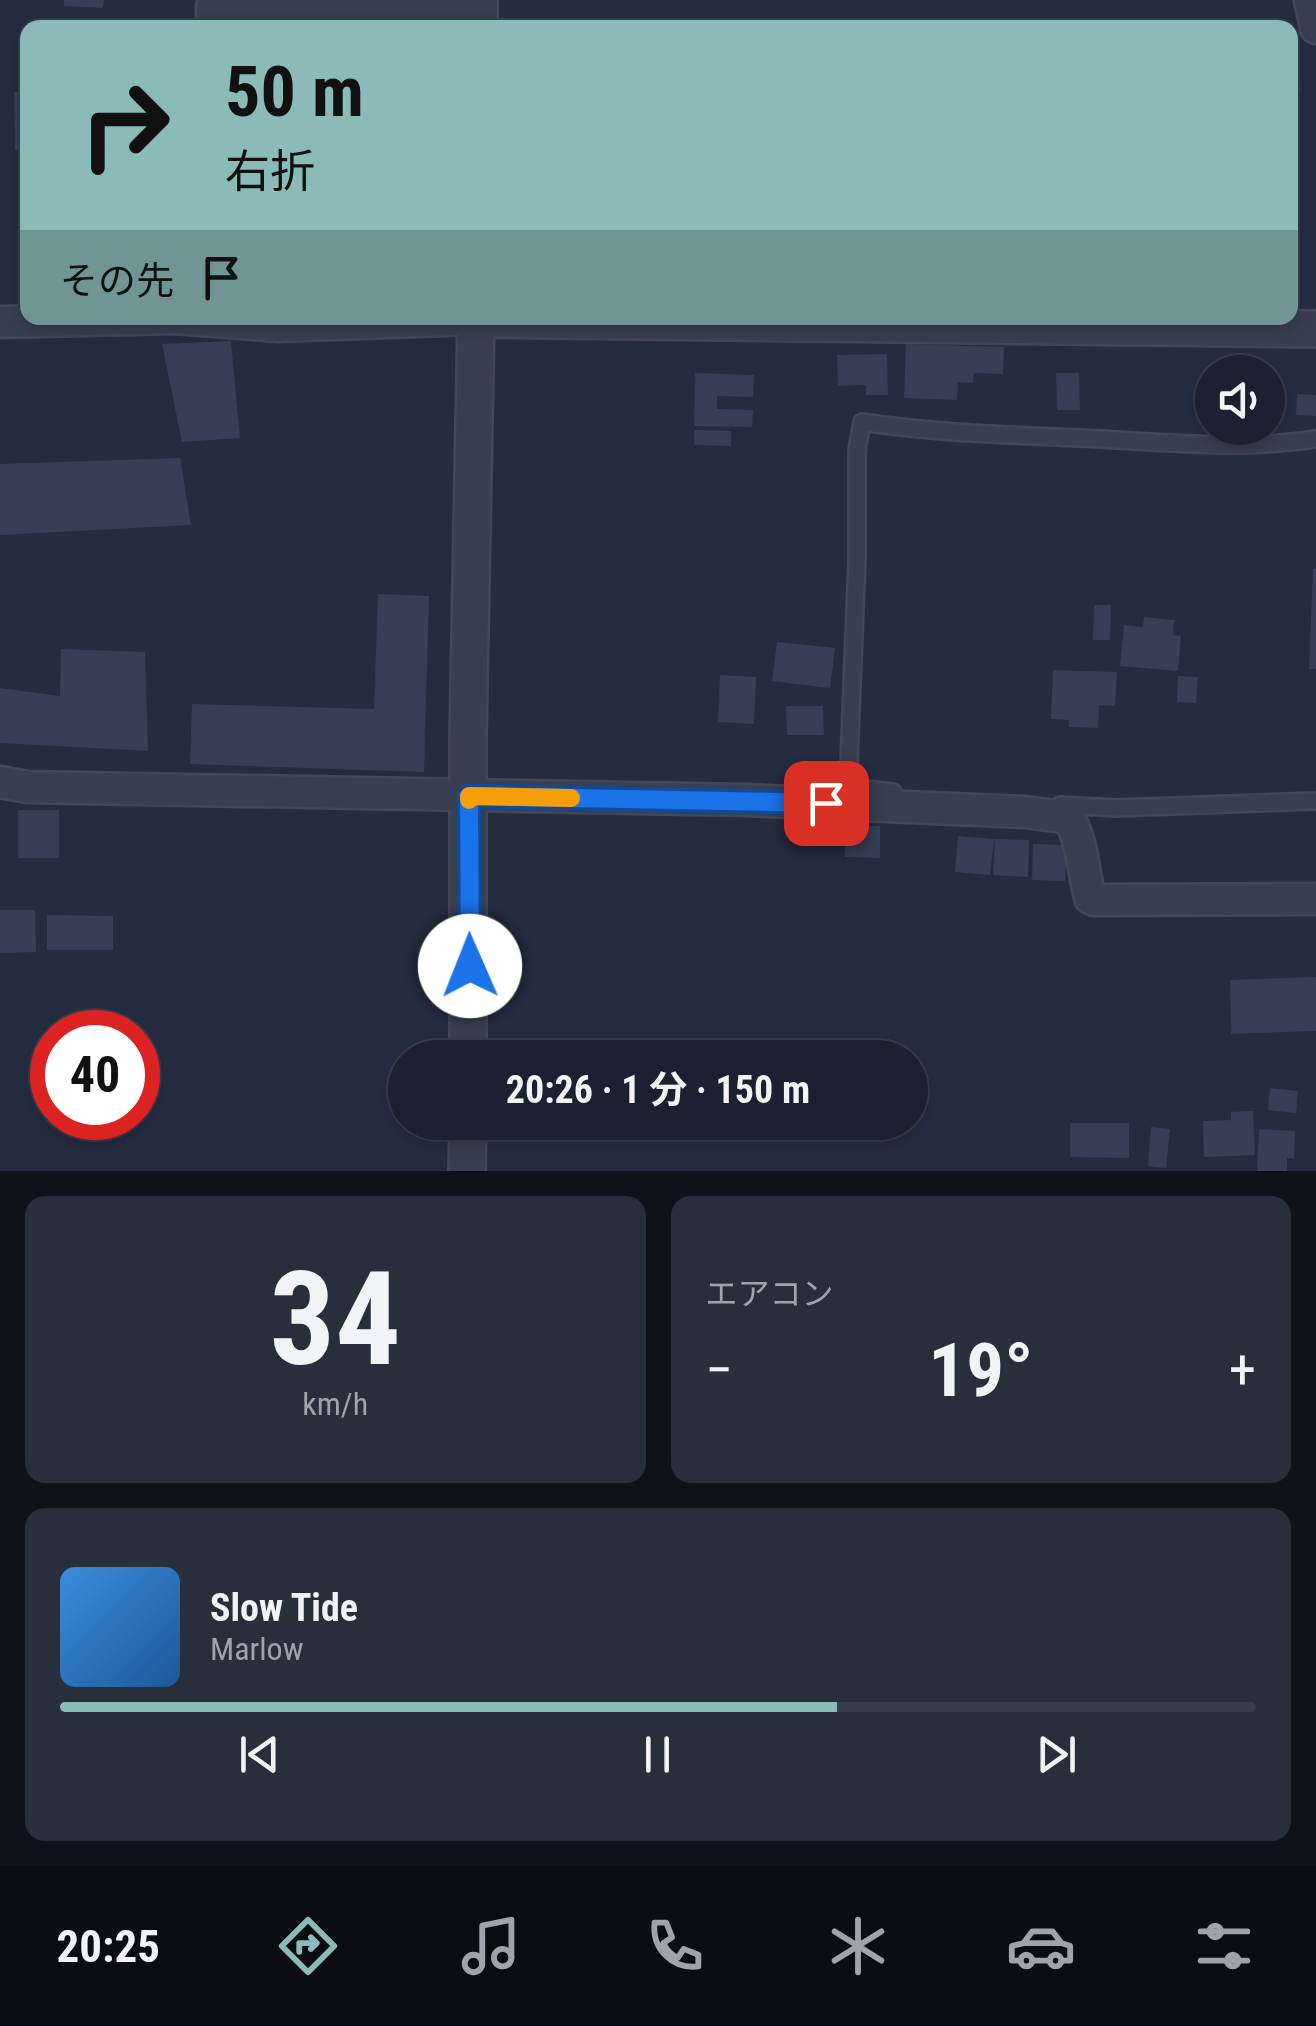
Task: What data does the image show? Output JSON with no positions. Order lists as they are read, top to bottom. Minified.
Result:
{"page":{"turn":["50 m","右折"],"then":"その先","limit":"40","trip":"20:26 · 1 分 · 150 m","tile":[["34","km/h"],"エアコン"],"heat":["−","19°","+"],"song":["Slow Tide","Marlow"],"tabs":"20:25"}}
